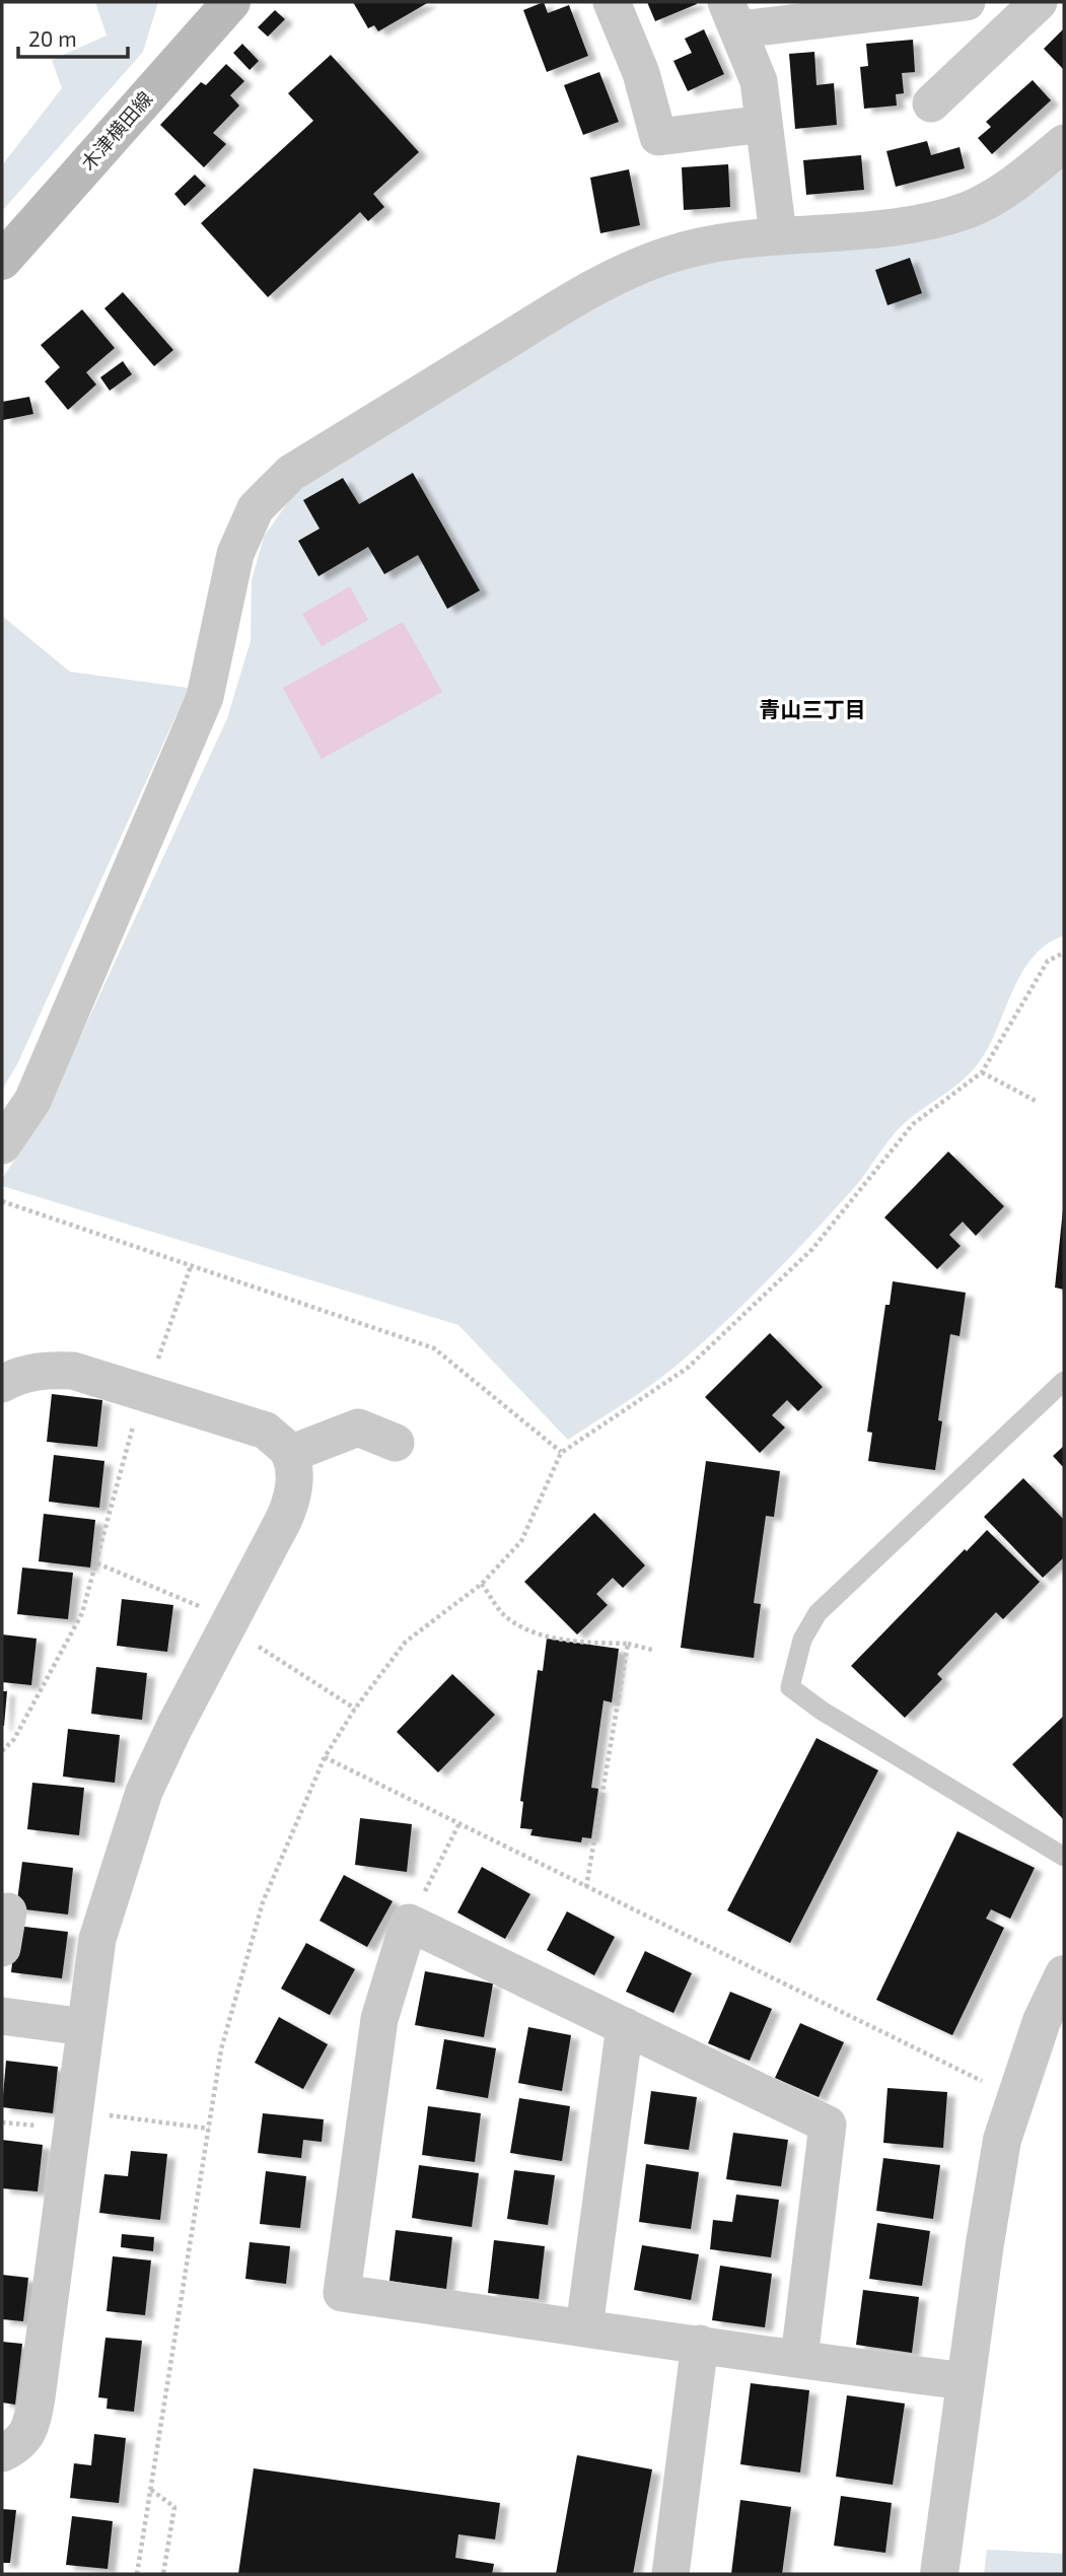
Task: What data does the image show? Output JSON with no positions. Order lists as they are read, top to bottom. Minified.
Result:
{"streets":{"main road":["木津横田線"]},"districts":["青山三丁目"],"scale_bar":"20 m"}
